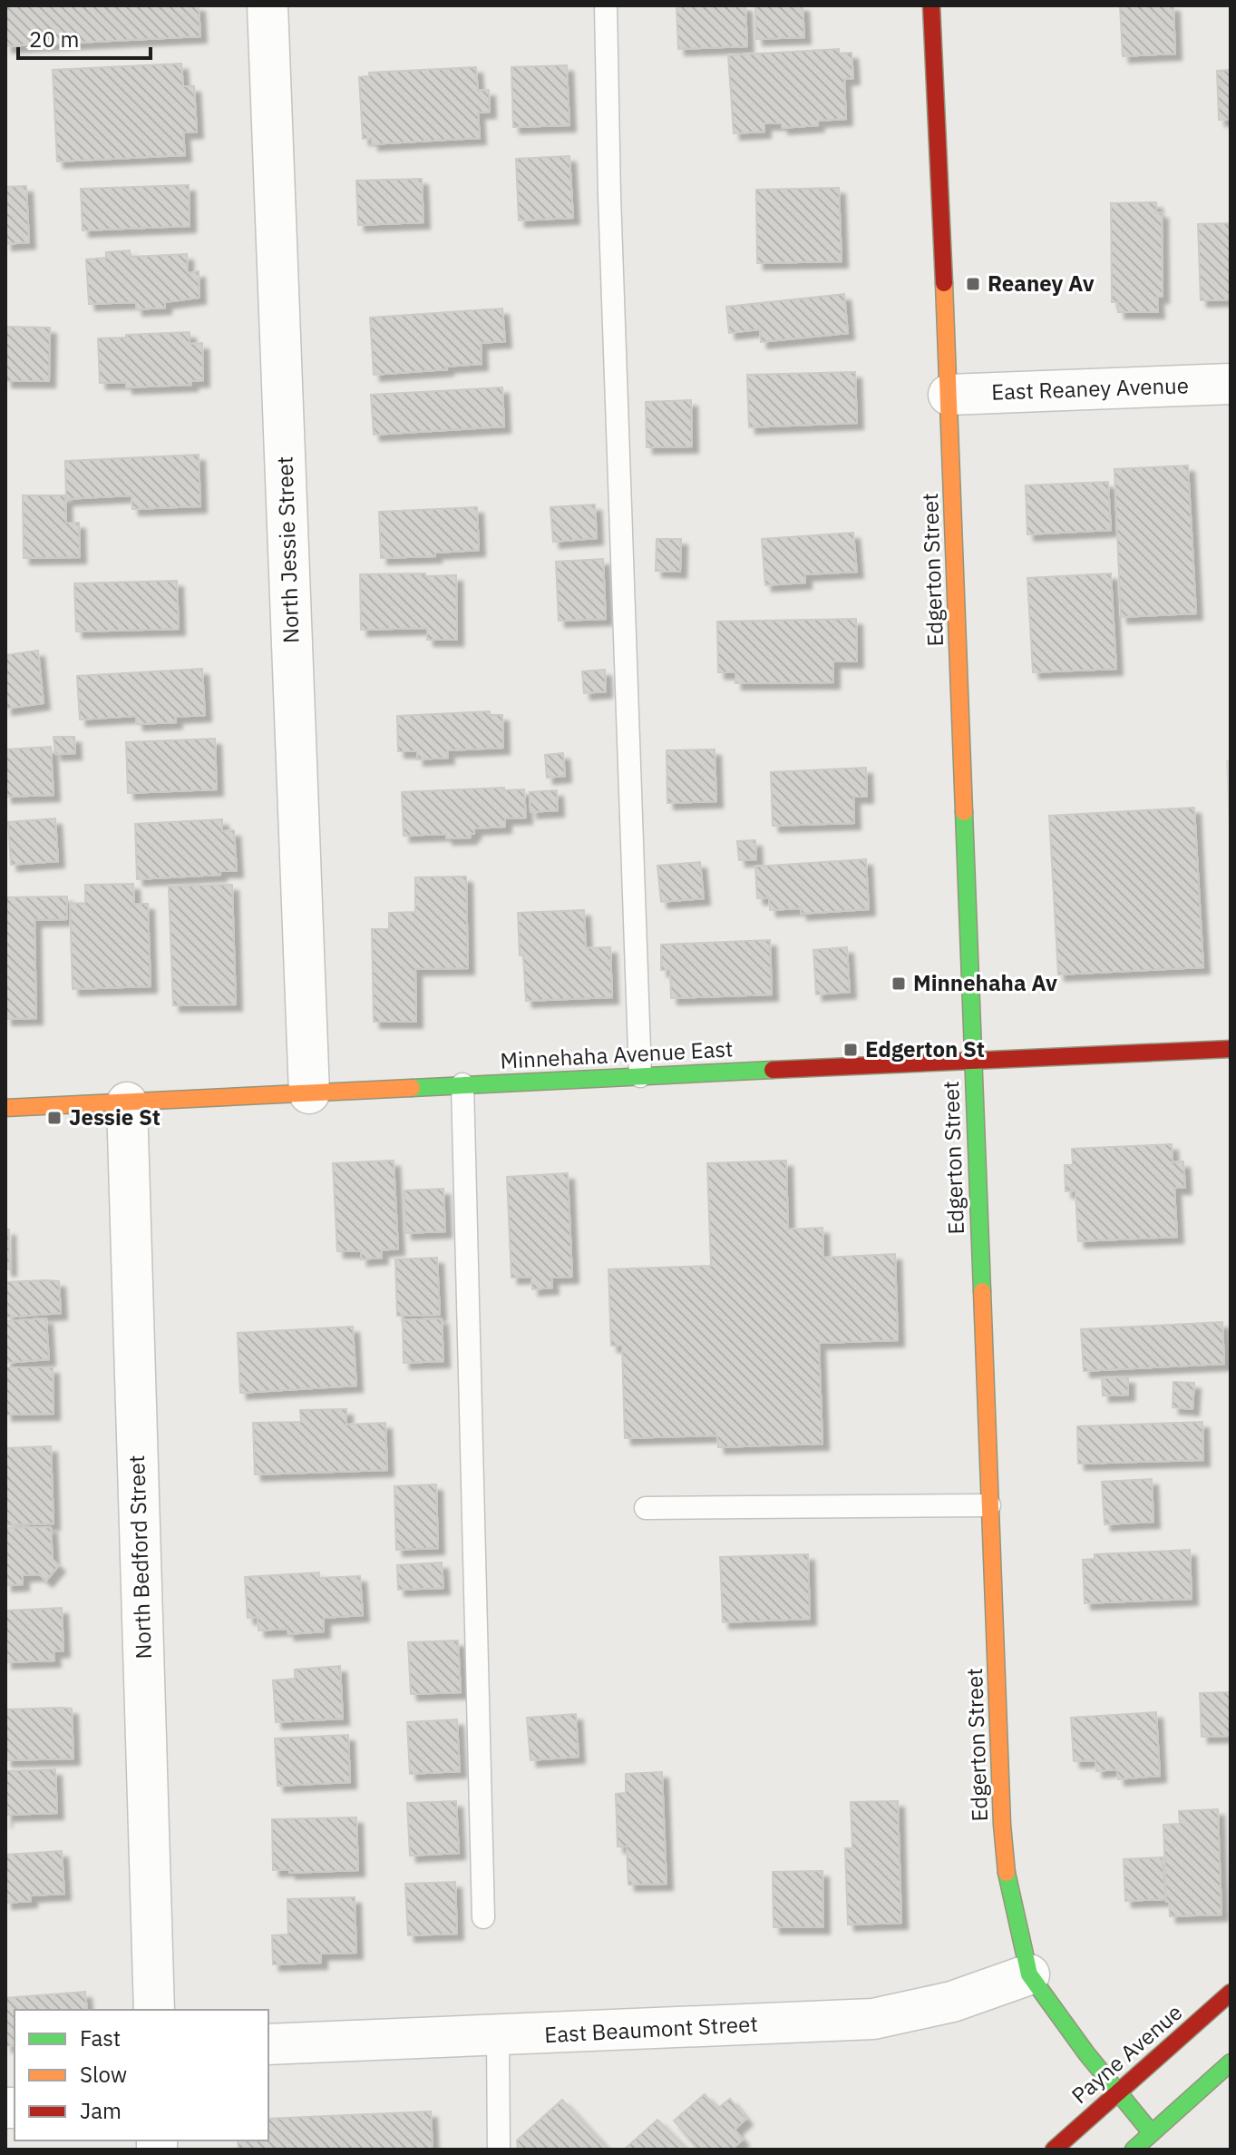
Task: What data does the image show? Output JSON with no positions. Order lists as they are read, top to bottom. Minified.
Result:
{"streets":{"street":["East Reaney Avenue","North Jessie Street","Edgerton Street","Minnehaha Avenue East","North Bedford Street","East Beaumont Street","Payne Avenue"]},"crossings":[["East Reaney Avenue","Edgerton Street"],["North Jessie Street","Minnehaha Avenue East"],["Edgerton Street","Minnehaha Avenue East"],["Edgerton Street","East Beaumont Street"],["Edgerton Street","Payne Avenue"],["Minnehaha Avenue East","North Bedford Street"]],"places":{"transit":["Reaney Av","Minnehaha Av","Edgerton St","Jessie St"]},"legend":["Fast","Slow","Jam"],"scale_bar":"20 m"}
